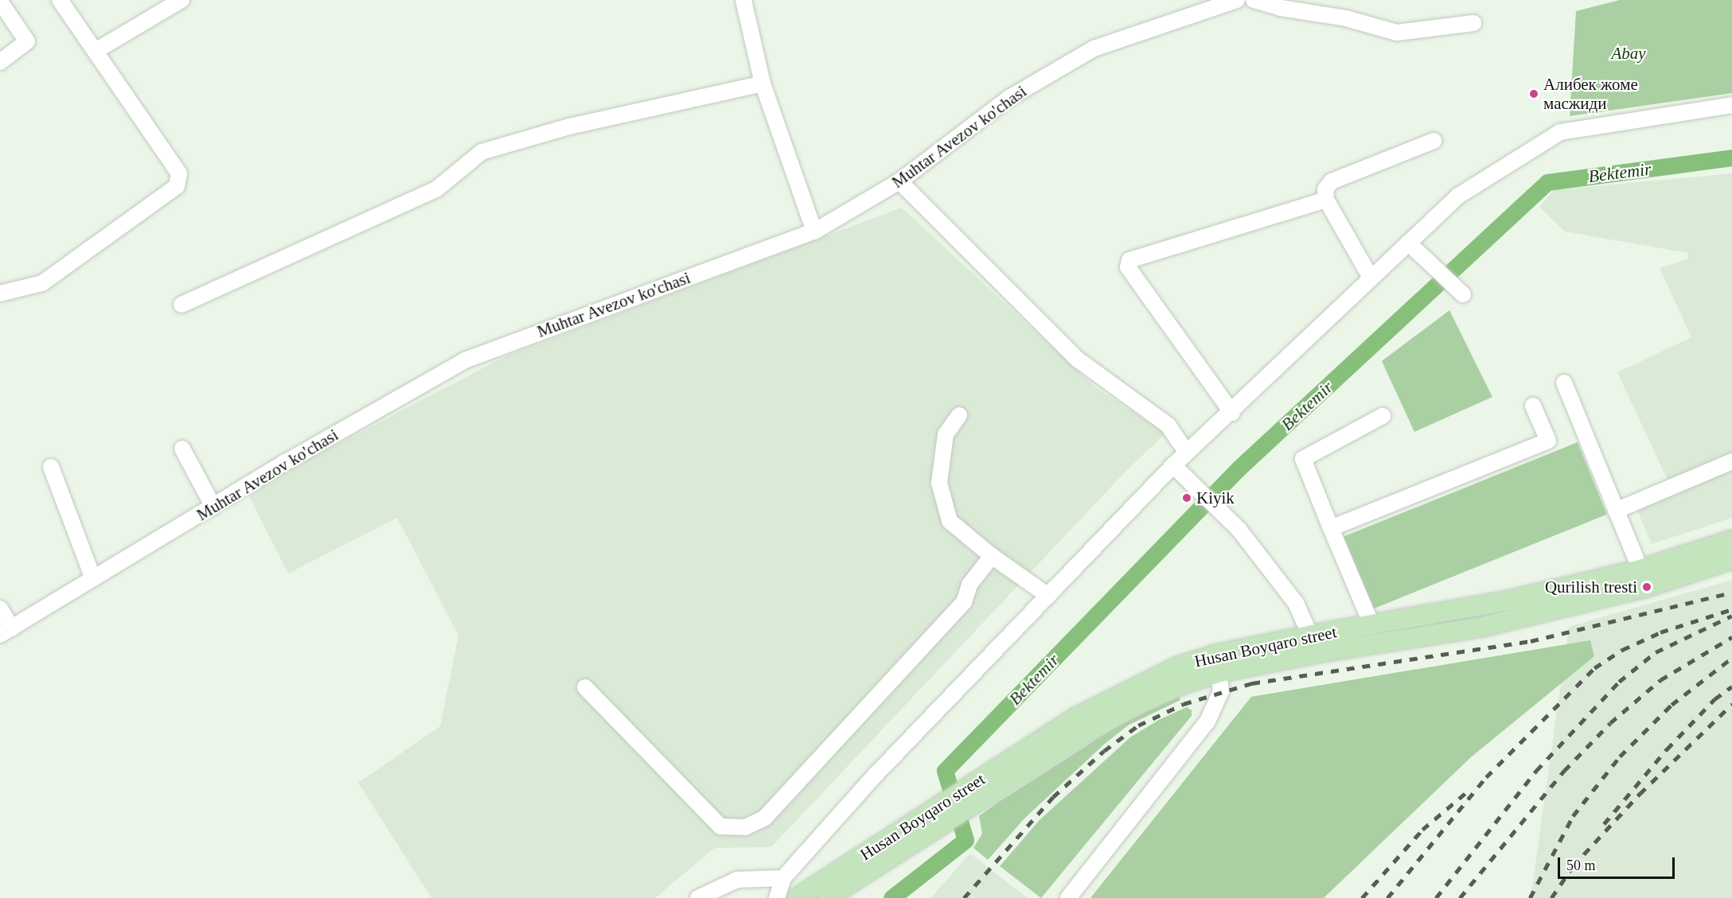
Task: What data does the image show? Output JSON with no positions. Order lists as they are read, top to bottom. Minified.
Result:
{"streets":{"main road":["Husan Boyqaro street"],"street":["Muhtar Avezov ko'chasi"]},"water":["Bektemir"],"parks":["Abay"],"places":["Алибек жоме масжиди","Kiyik","Qurilish tresti"],"scale_bar":"50 m"}
